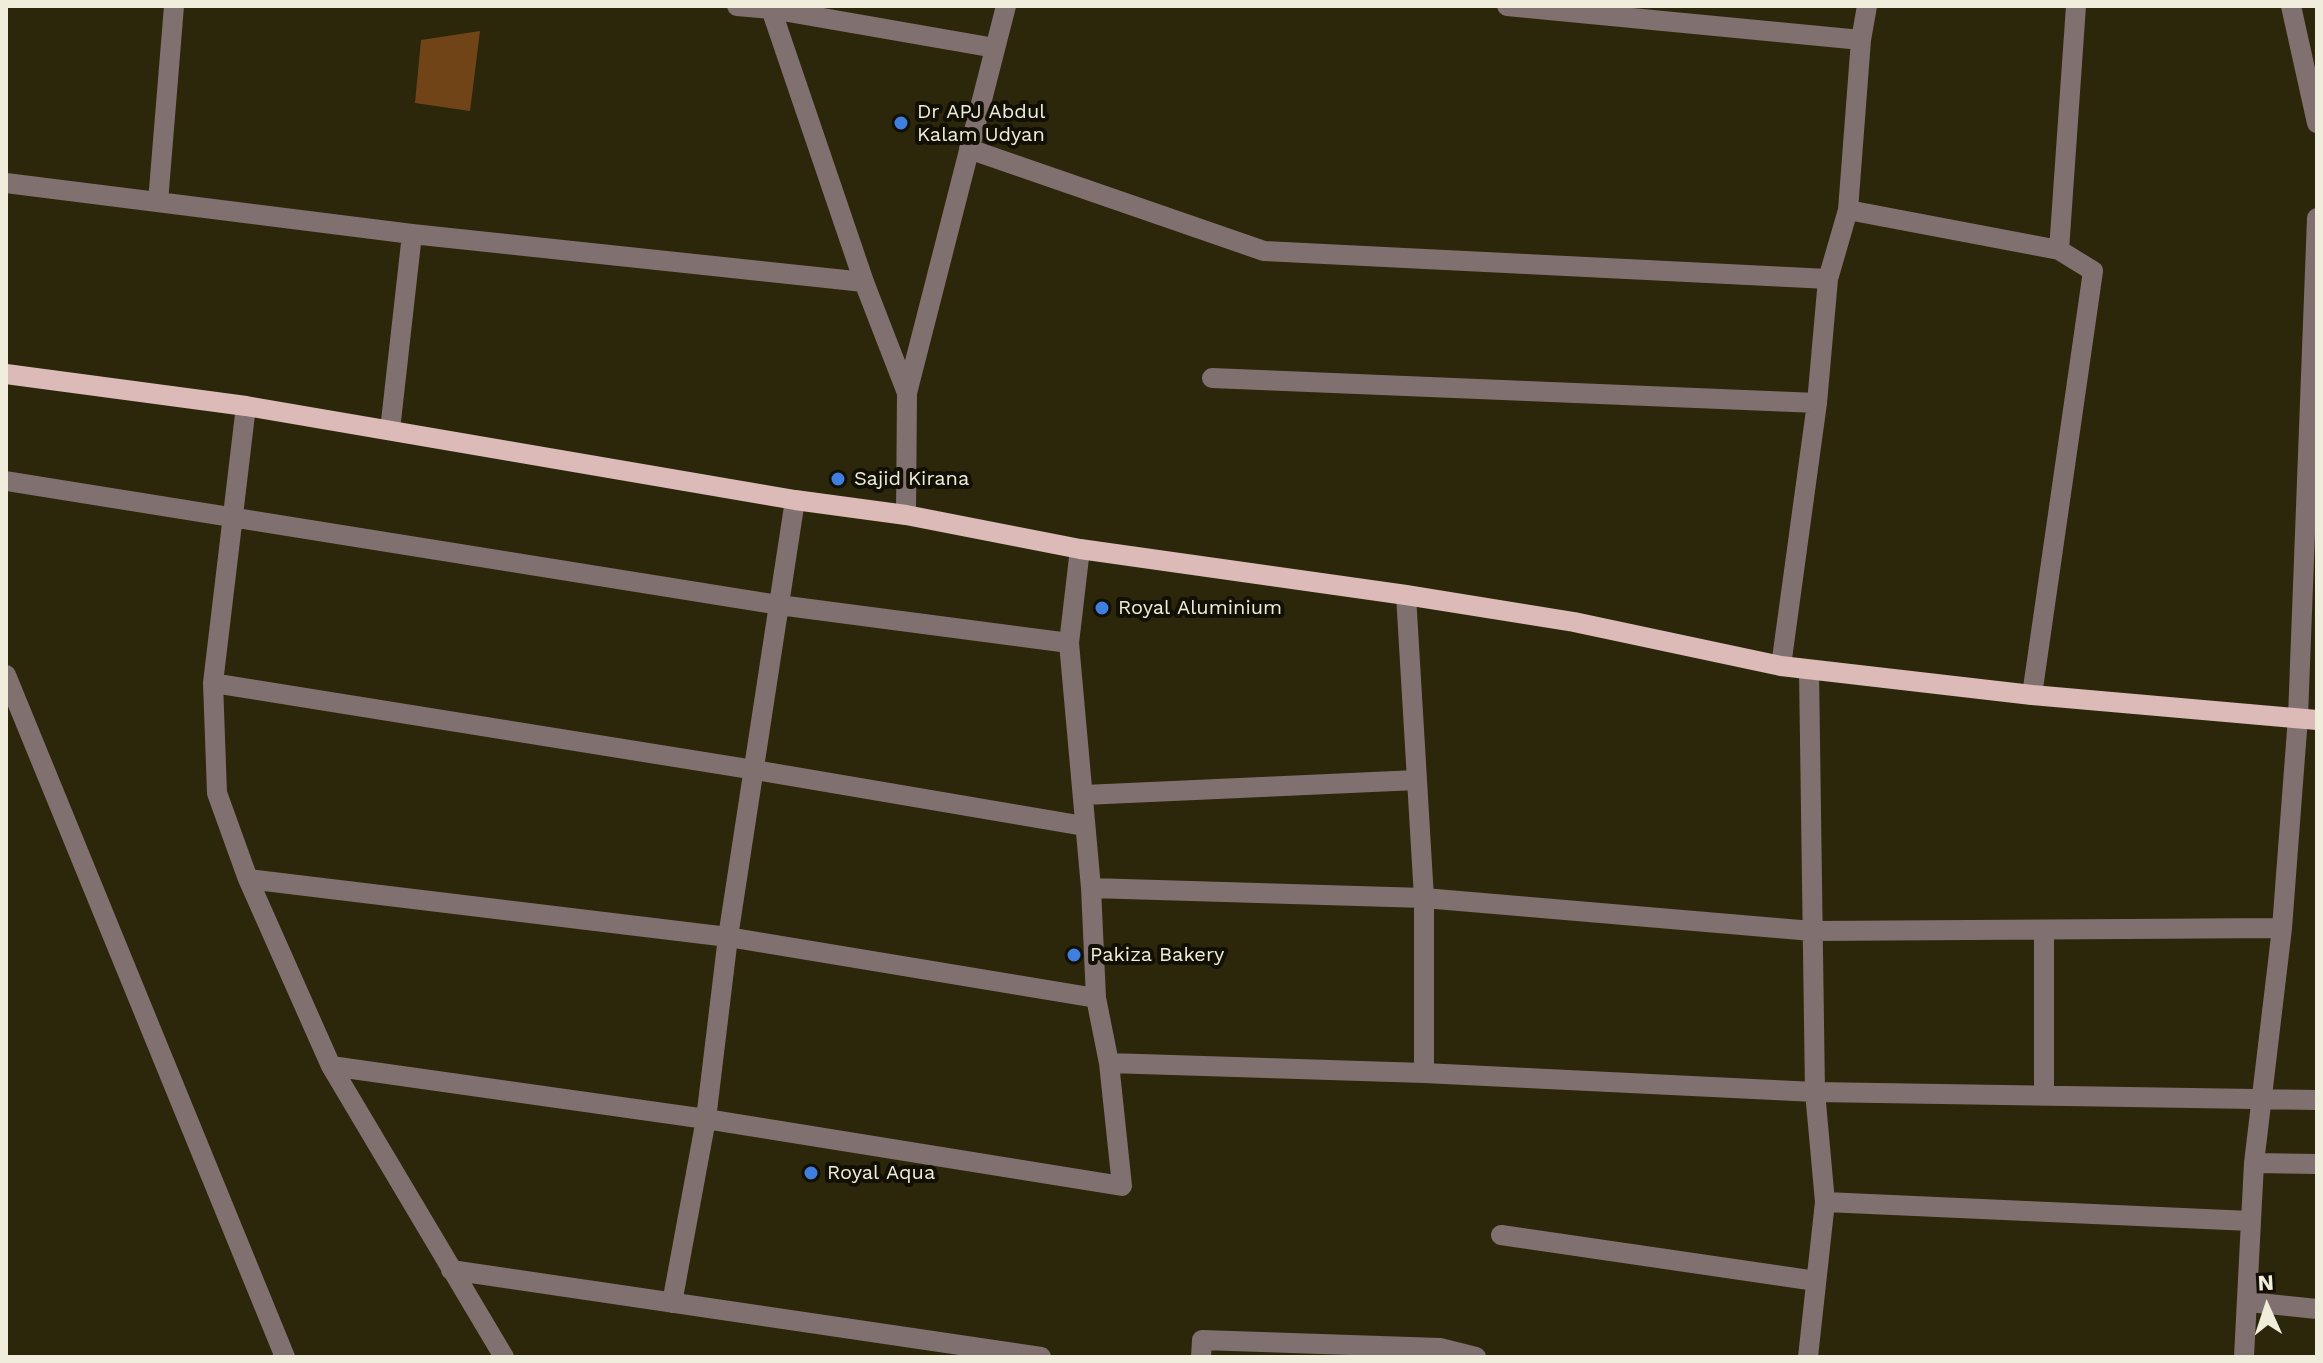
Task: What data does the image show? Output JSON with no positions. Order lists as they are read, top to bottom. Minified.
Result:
{"places":["Dr APJ Abdul Kalam Udyan","Sajid Kirana","Royal Aluminium","Pakiza Bakery","Royal Aqua"],"north":"top"}
